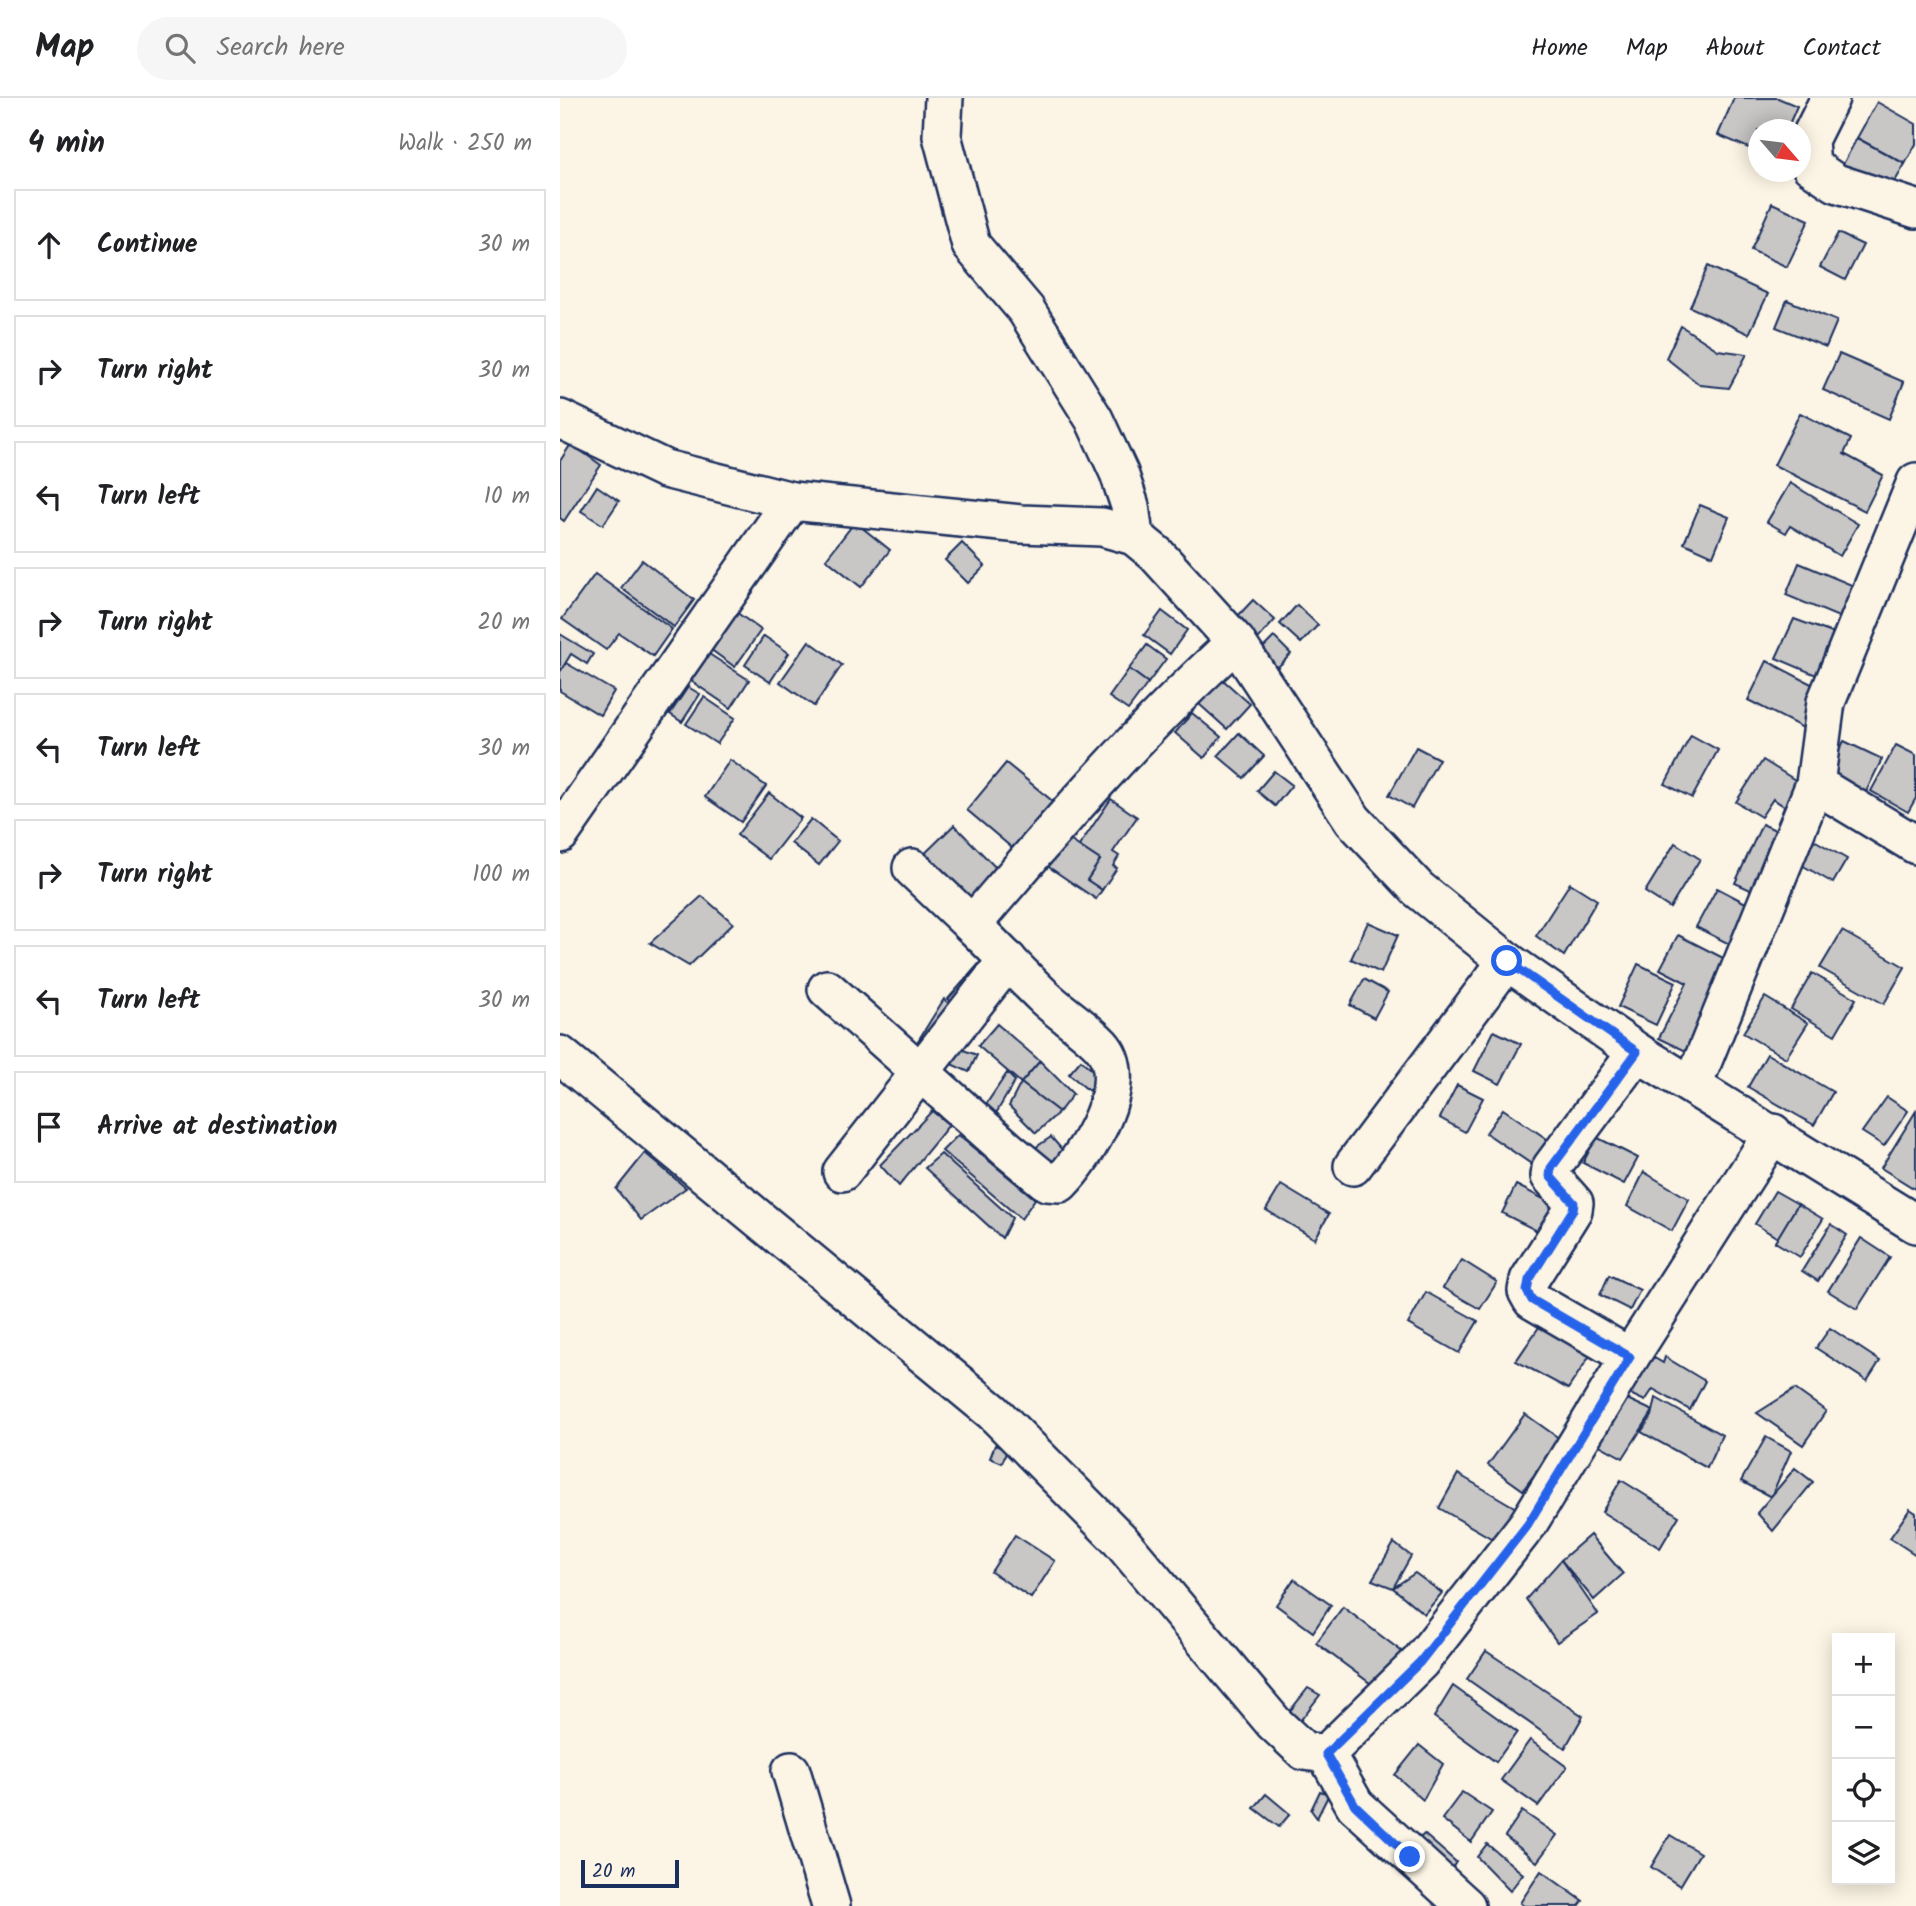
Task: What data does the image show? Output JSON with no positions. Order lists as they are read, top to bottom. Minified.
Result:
{"scale_bar":"20 m","north":"bottom right","page":{"header":"Map","search":"Search here","nav":["Home","Map","About","Contact"],"heading":["4 min","Walk · 250 m"],"list":[["Continue","30 m"],["Turn right","30 m"],["Turn left","10 m"],["Turn right","20 m"],["Turn left","30 m"],["Turn right","100 m"],["Turn left","30 m"],"Arrive at destination"],"map_buttons":["+","−"],"scale":"20 m"}}
